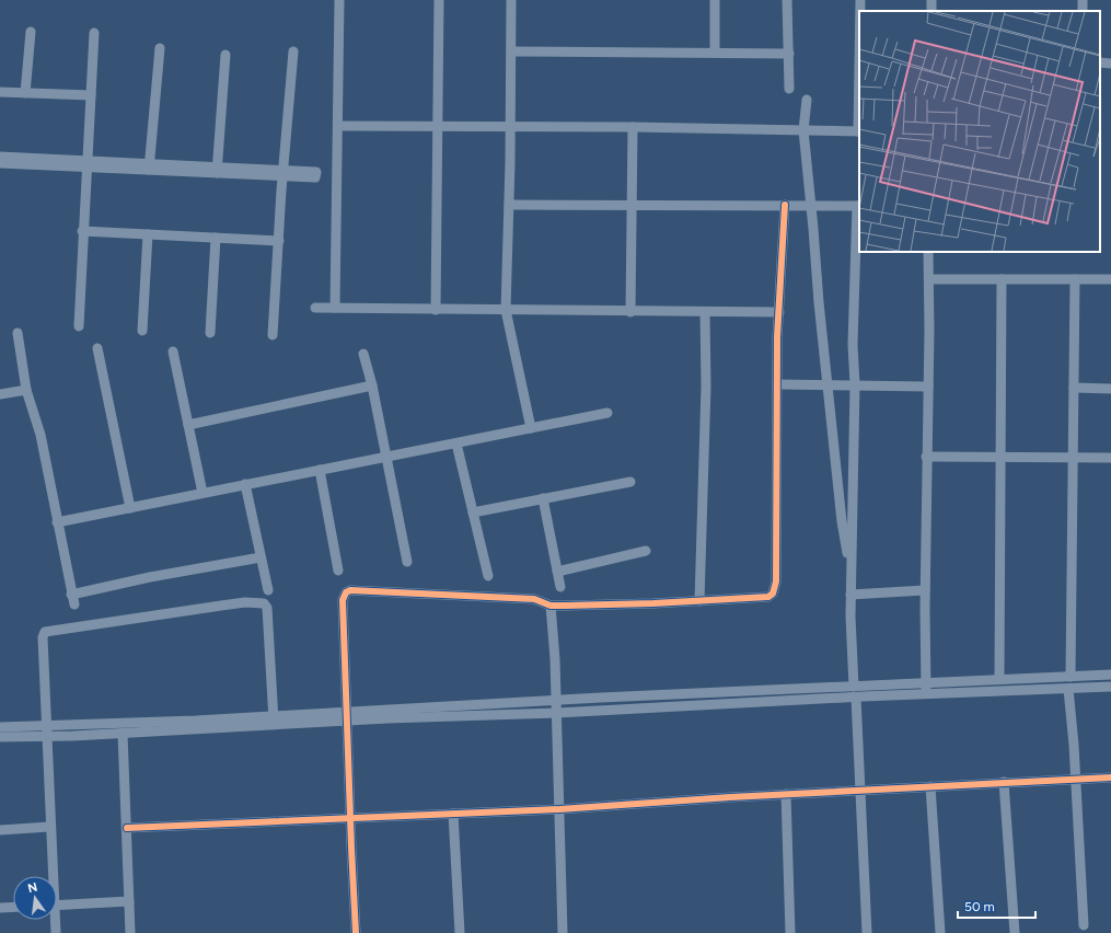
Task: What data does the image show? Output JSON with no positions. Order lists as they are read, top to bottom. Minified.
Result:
{"scale_bar":"50 m","north":"top"}
